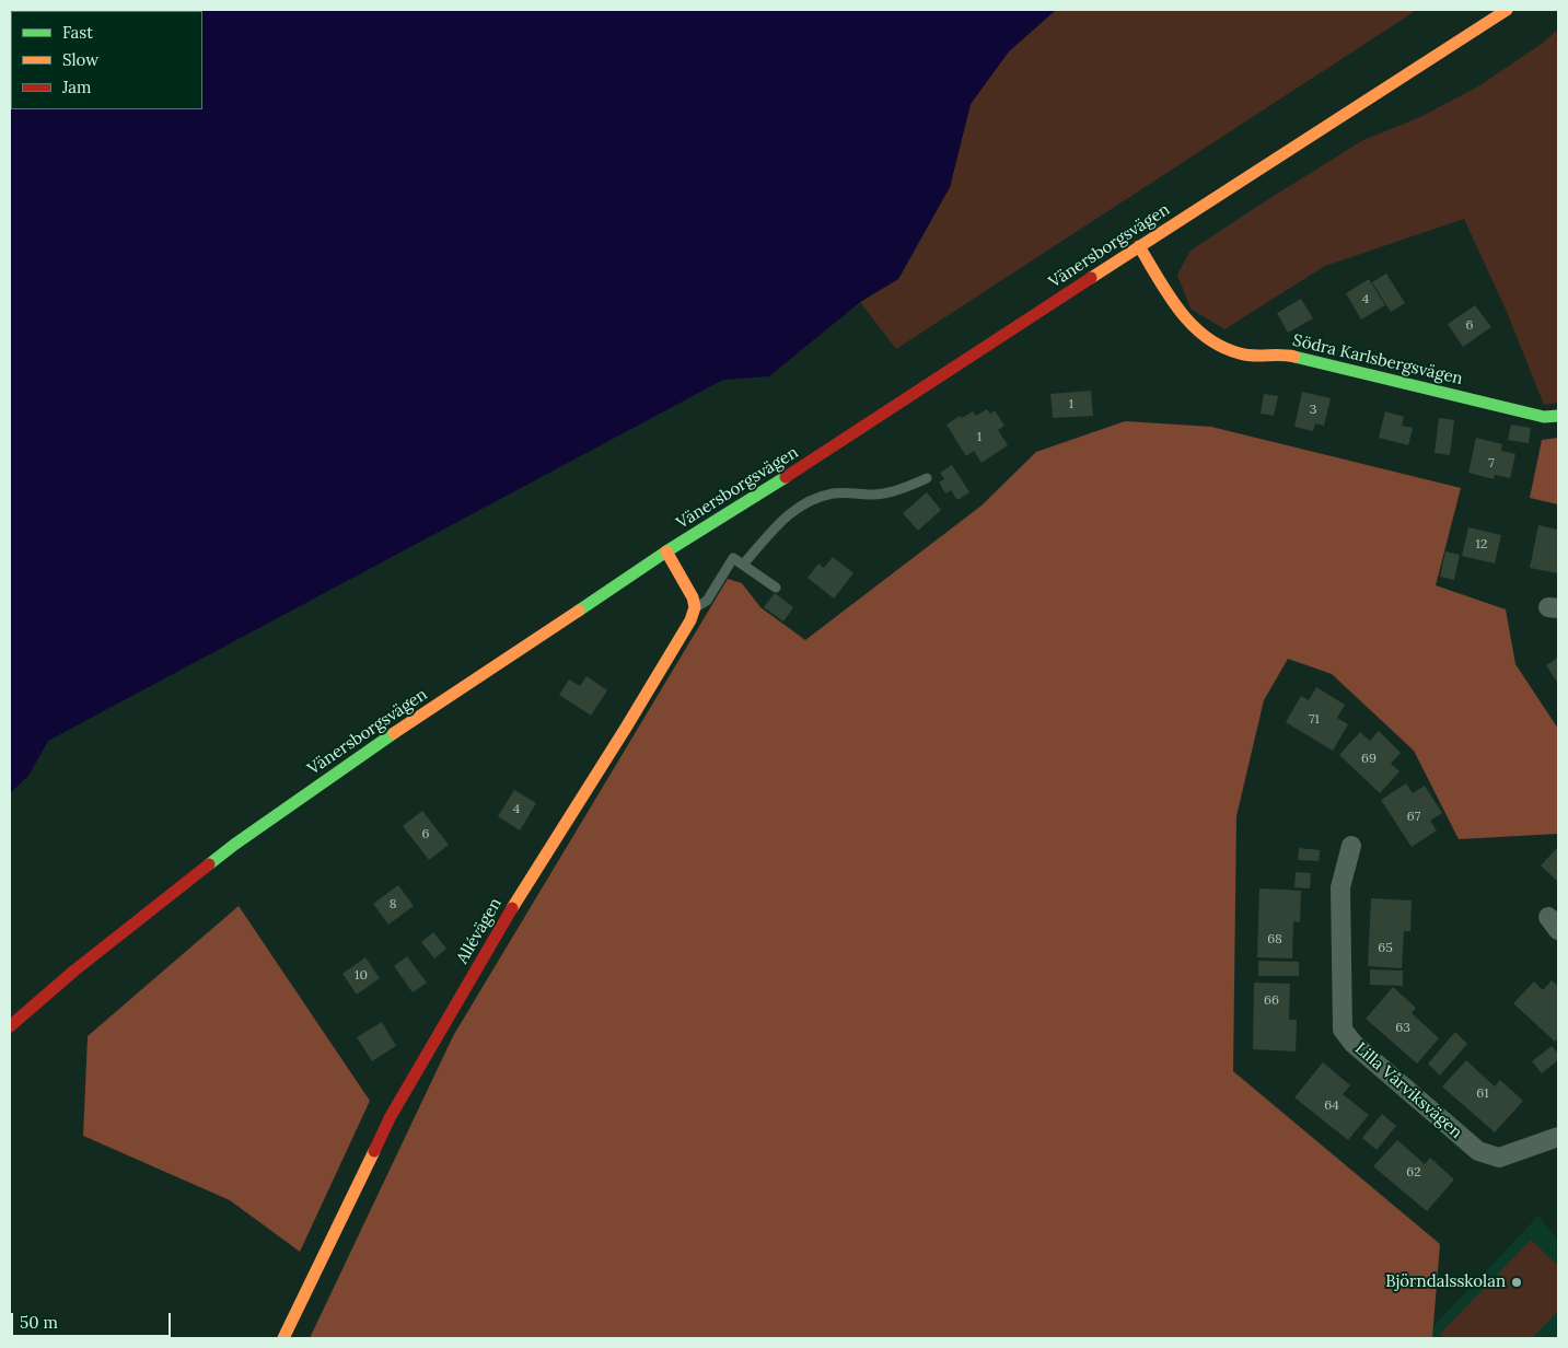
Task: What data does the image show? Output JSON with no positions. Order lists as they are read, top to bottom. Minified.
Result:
{"streets":{"main road":["Vänersborgsvägen","Södra Karlsbergsvägen","Allévägen"],"street":["Lilla Vårviksvägen"]},"crossings":[["Vänersborgsvägen","Södra Karlsbergsvägen"]],"places":["Björndalsskolan"],"house_numbers":["4","6","1","3","1","7","12","71","69","4","67","6","8","68","65","10","66","63","61","64","62"],"legend":["Fast","Slow","Jam"],"scale_bar":"50 m"}
